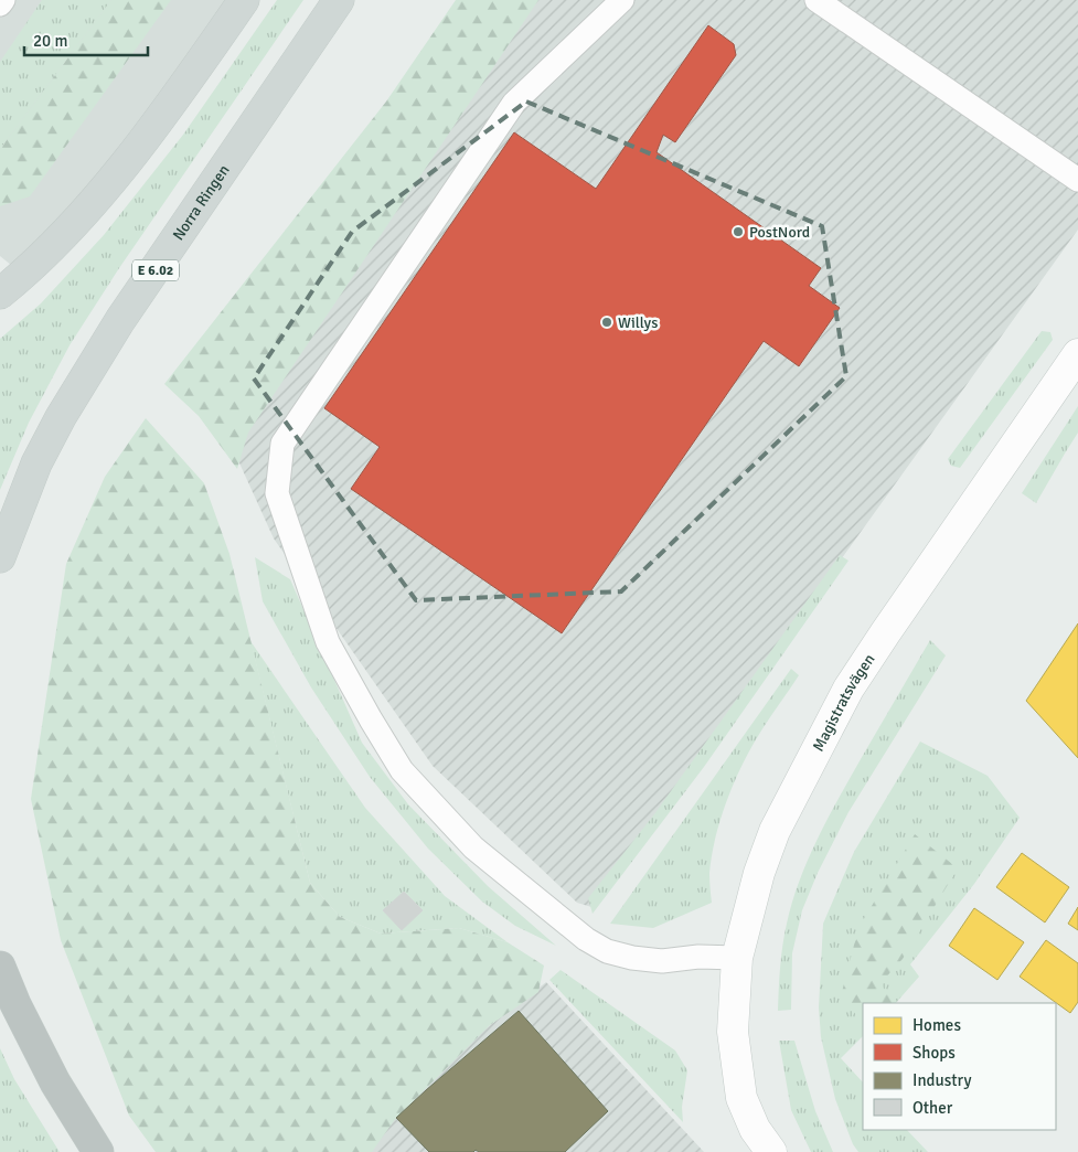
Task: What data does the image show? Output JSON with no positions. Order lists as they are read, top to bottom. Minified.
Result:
{"streets":{"main road":["Norra Ringen","E 6.02"],"street":["Magistratsvägen"]},"places":["PostNord","Willys"],"legend":["Homes","Shops","Industry","Other"],"scale_bar":"20 m"}
